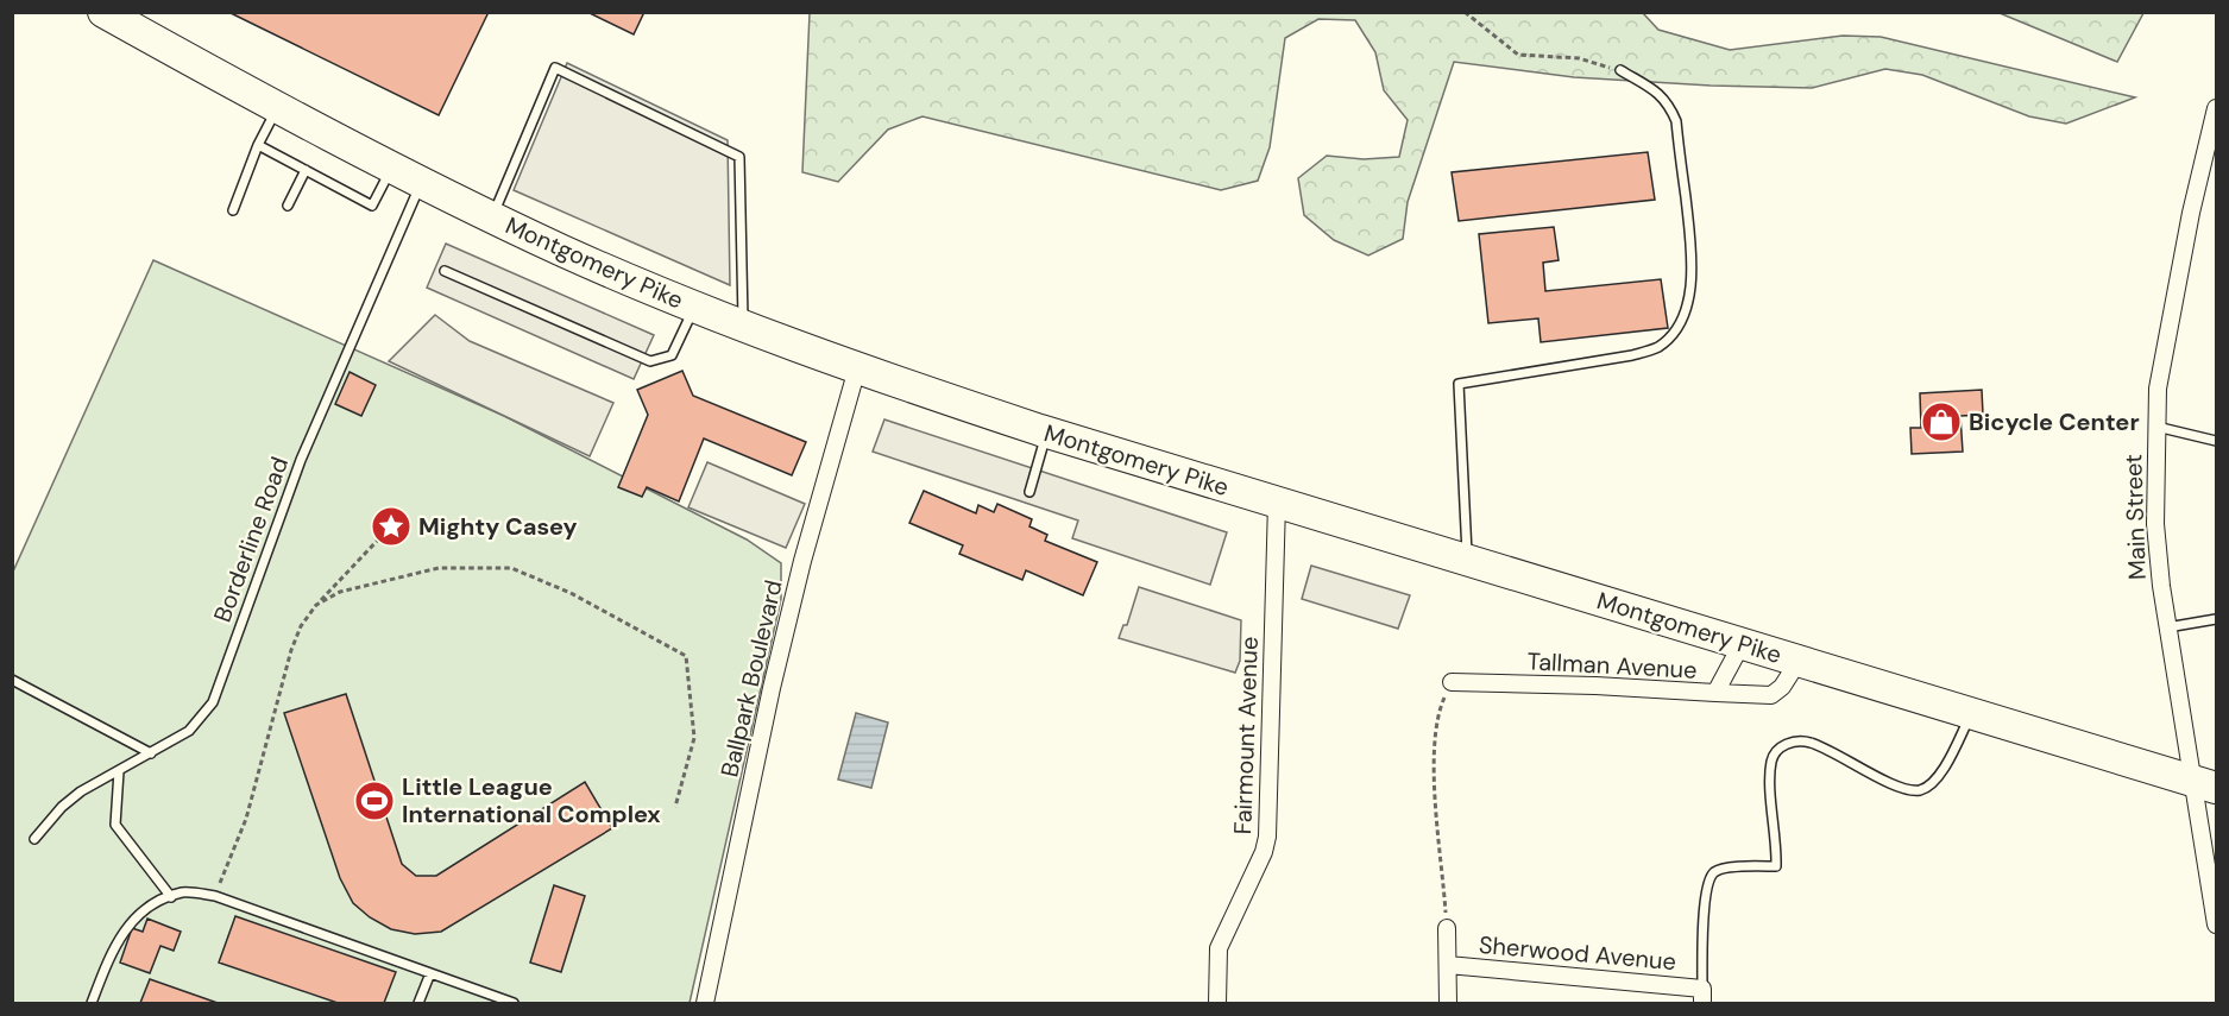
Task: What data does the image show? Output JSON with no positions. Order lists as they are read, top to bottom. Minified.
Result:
{"streets":{"highway":["Montgomery Pike"],"street":["Main Street","Tallman Avenue","Ballpark Boulevard","Fairmount Avenue","Sherwood Avenue"],"lane":["Borderline Road"]},"crossings":[["Montgomery Pike","Main Street"],["Montgomery Pike","Borderline Road"],["Montgomery Pike","Tallman Avenue"],["Montgomery Pike","Ballpark Boulevard"],["Montgomery Pike","Fairmount Avenue"]],"places":{"shop":["Bicycle Center"],"place":["Mighty Casey"],"sports":["Little League International Complex"]}}
